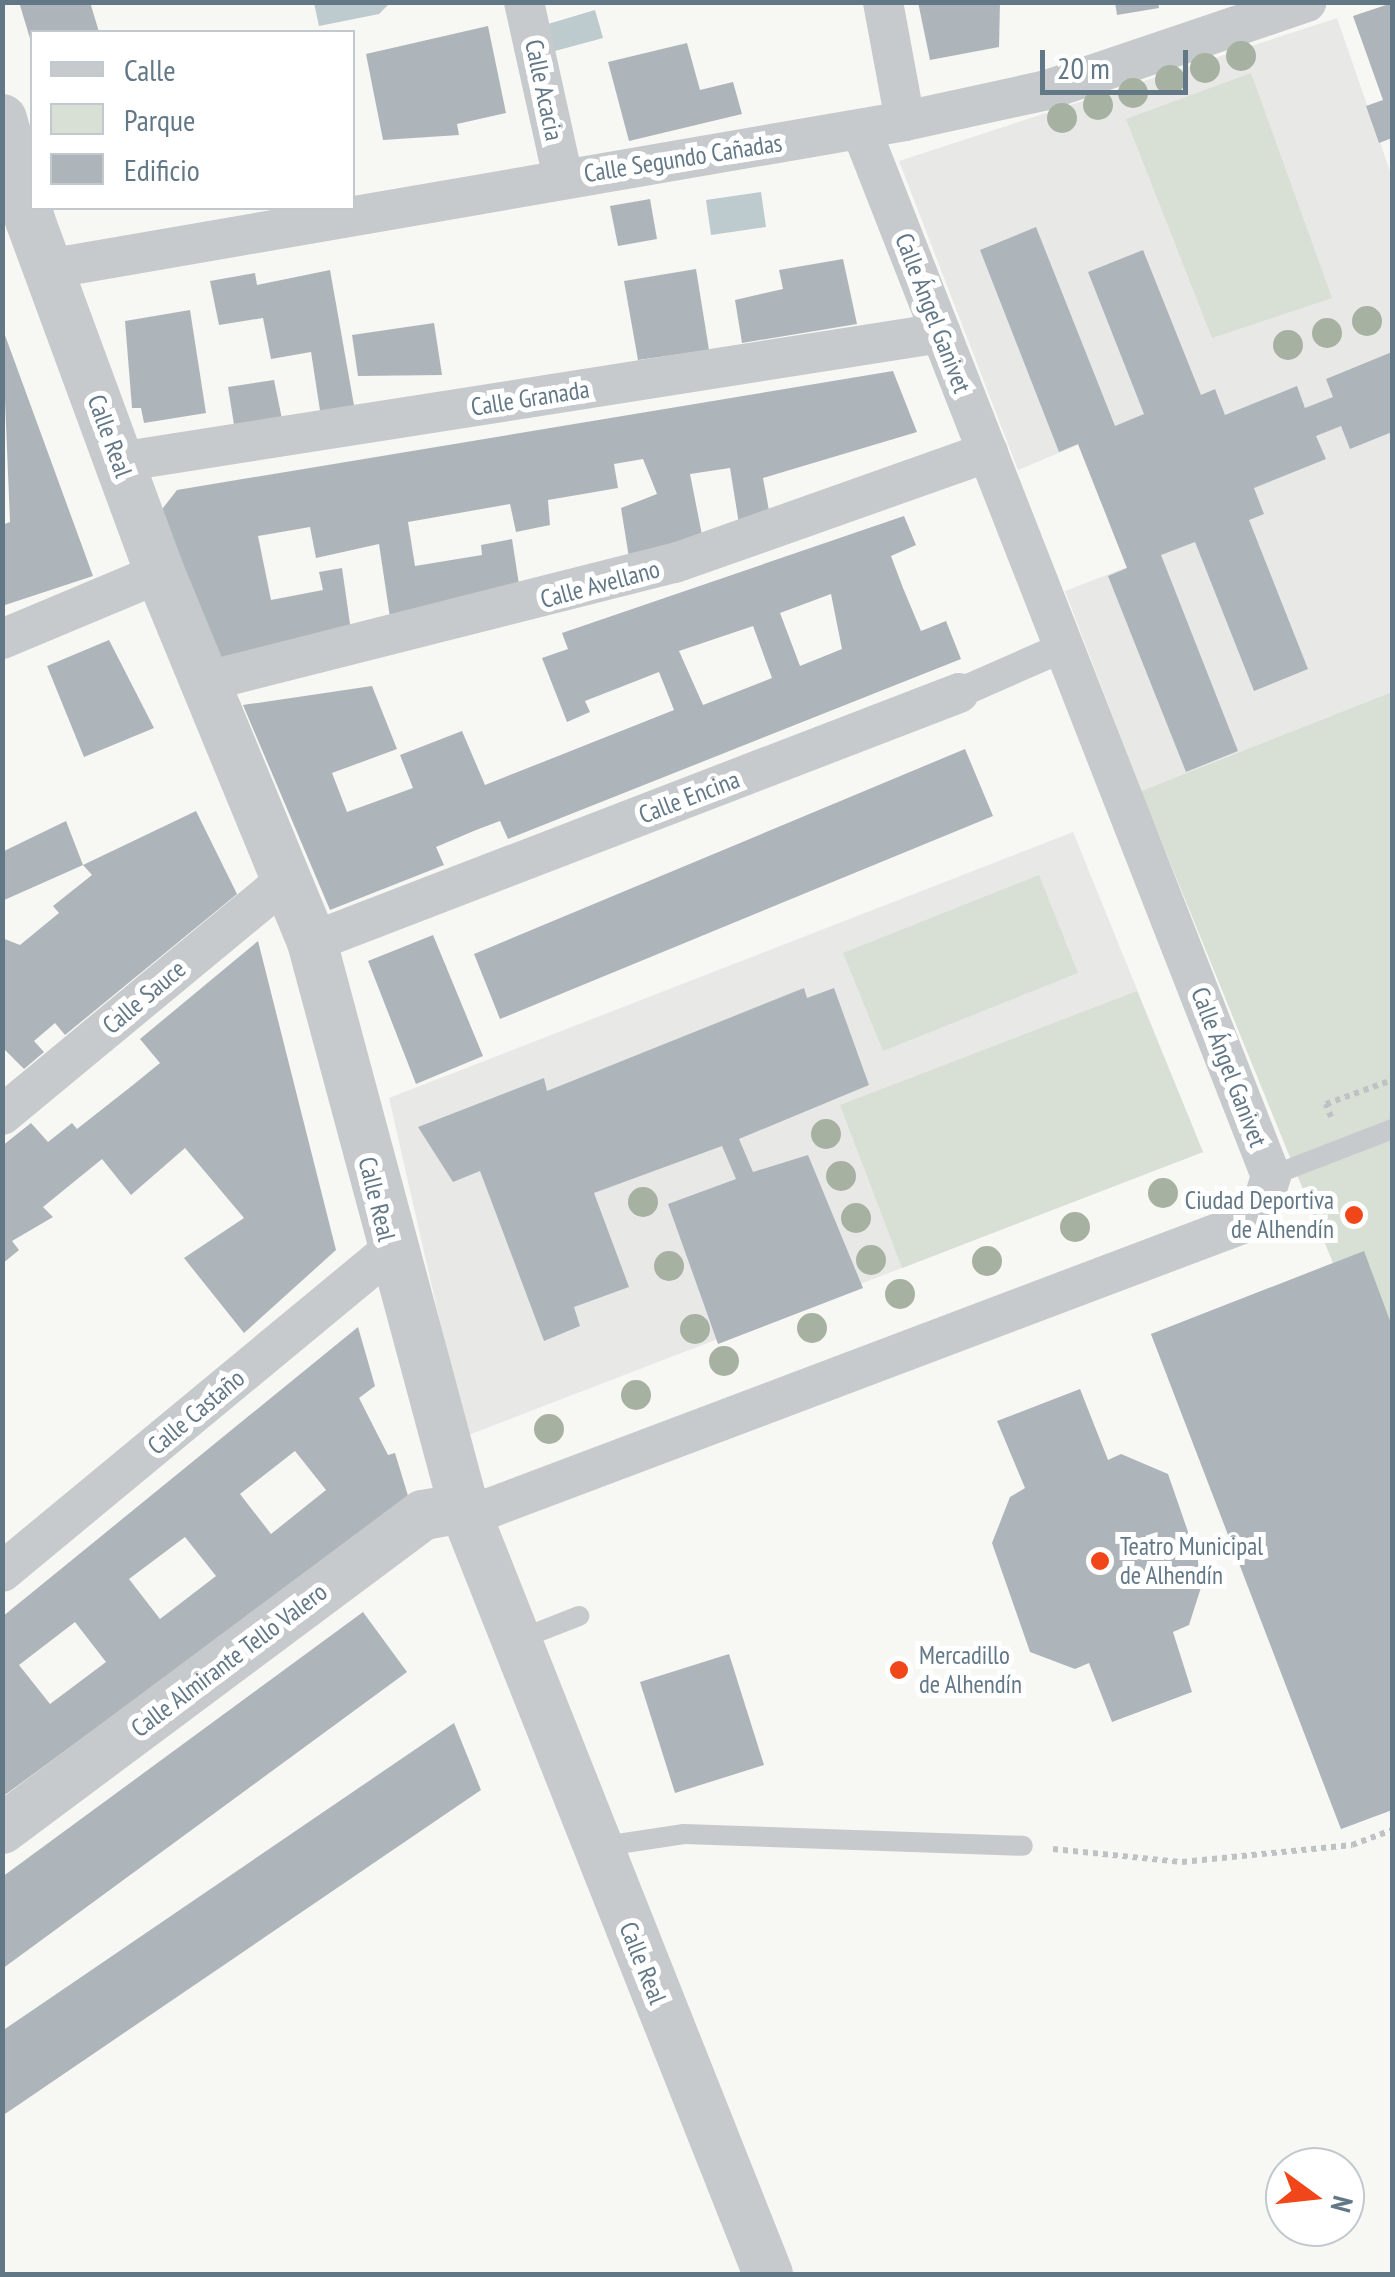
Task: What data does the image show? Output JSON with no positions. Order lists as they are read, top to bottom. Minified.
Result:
{"streets":{"street":["Calle Acacia","Calle Segundo Cañadas","Calle Ángel Ganivet","Calle Granada","Calle Real","Calle Avellano","Calle Encina","Calle Sauce","Calle Castaño","Calle Almirante Tello Valero"]},"crossings":[["Calle Acacia","Calle Segundo Cañadas"],["Calle Segundo Cañadas","Calle Ángel Ganivet"],["Calle Segundo Cañadas","Calle Real"],["Calle Ángel Ganivet","Calle Granada"],["Calle Ángel Ganivet","Calle Real"],["Calle Ángel Ganivet","Calle Avellano"],["Calle Ángel Ganivet","Calle Encina"],["Calle Ángel Ganivet","Calle Almirante Tello Valero"],["Calle Granada","Calle Real"],["Calle Real","Calle Avellano"],["Calle Real","Calle Encina"],["Calle Real","Calle Sauce"],["Calle Real","Calle Castaño"],["Calle Real","Calle Almirante Tello Valero"]],"places":["Ciudad Deportiva de Alhendín","Teatro Municipal de Alhendín","Mercadillo de Alhendín"],"legend":["Calle","Parque","Edificio"],"scale_bar":"20 m","north":"right"}
